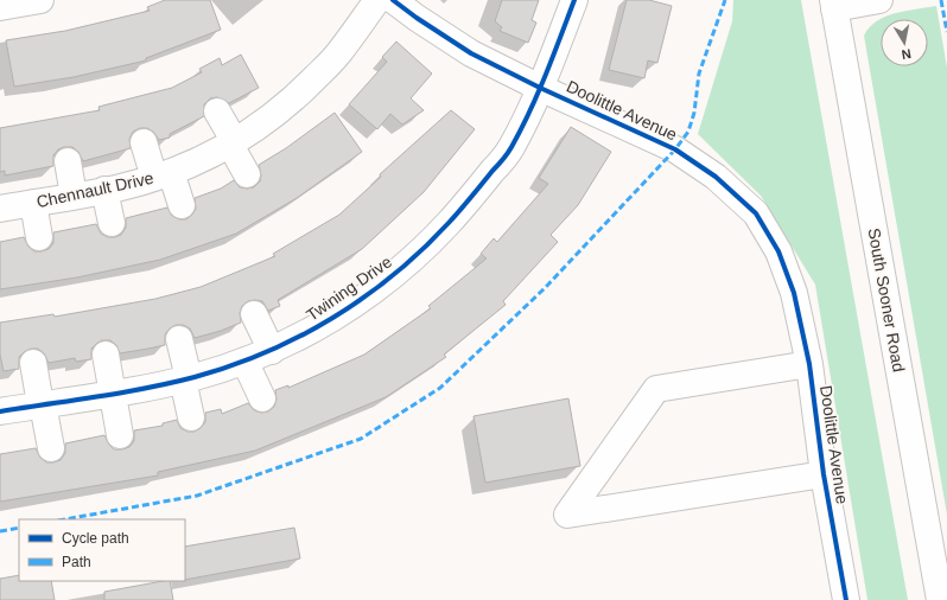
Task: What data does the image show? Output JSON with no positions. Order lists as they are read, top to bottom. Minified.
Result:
{"streets":{"street":["Doolittle Avenue","Chennault Drive","Twining Drive","South Sooner Road"]},"crossings":[["Doolittle Avenue","Twining Drive"]],"legend":["Cycle path","Path"],"north":"bottom"}
